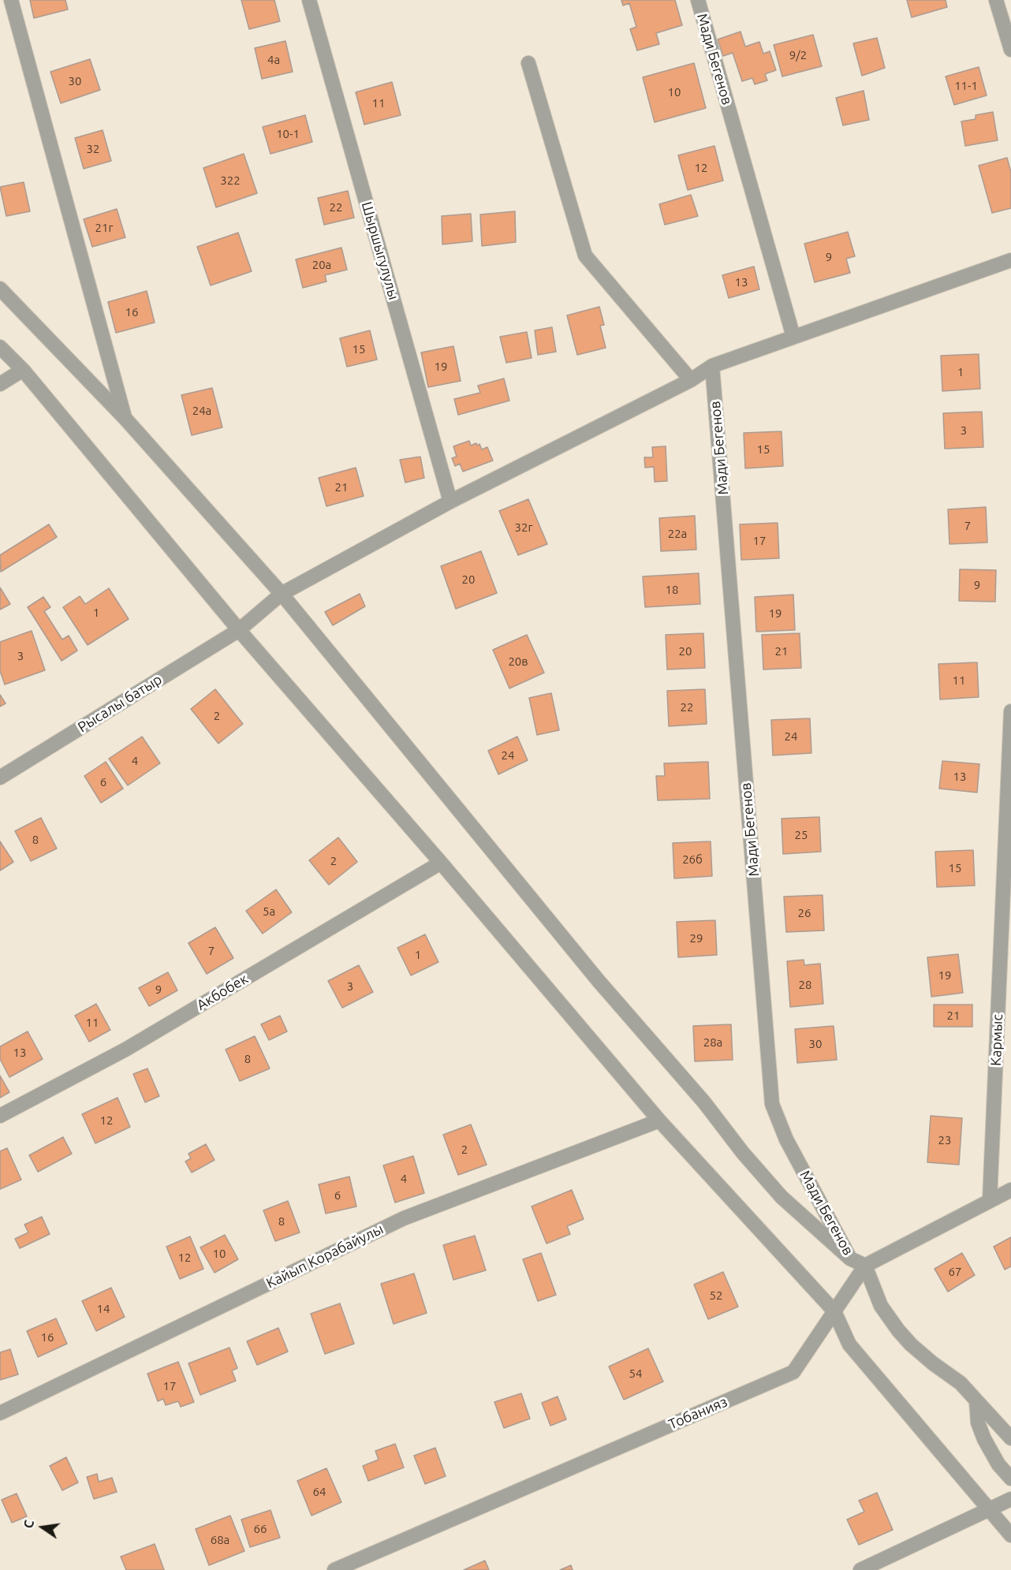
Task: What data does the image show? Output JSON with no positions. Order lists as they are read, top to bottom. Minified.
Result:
{"streets":{"street":["Мади Бегенов","Шыршыгулулы","Рысалы батыр","Акбобек","Кармыс","Кайып Корабайулы","Тобанияз"]},"crossings":[["Мади Бегенов","Рысалы батыр"],["Мади Бегенов","Тобанияз"],["Шыршыгулулы","Рысалы батыр"],["Кармыс","Тобанияз"]],"house_numbers":["9/2","4а","30","11-1","10","11","10-1","32","12","322","22","21г","9","20а","13","16","15","19","1","24а","3","15","21","7","32г","22а","17","20","9","18","1","19","20","21","3","20в","11","22","2","24","24","4","13","6","25","8","26б","2","15","5а","26","29","7","1","19","28","3","9","21","11","28а","30","13","8","12","23","2","4","6","8","10","12","67","52","14","16","54","17","64","66","68а"],"north":"left"}
